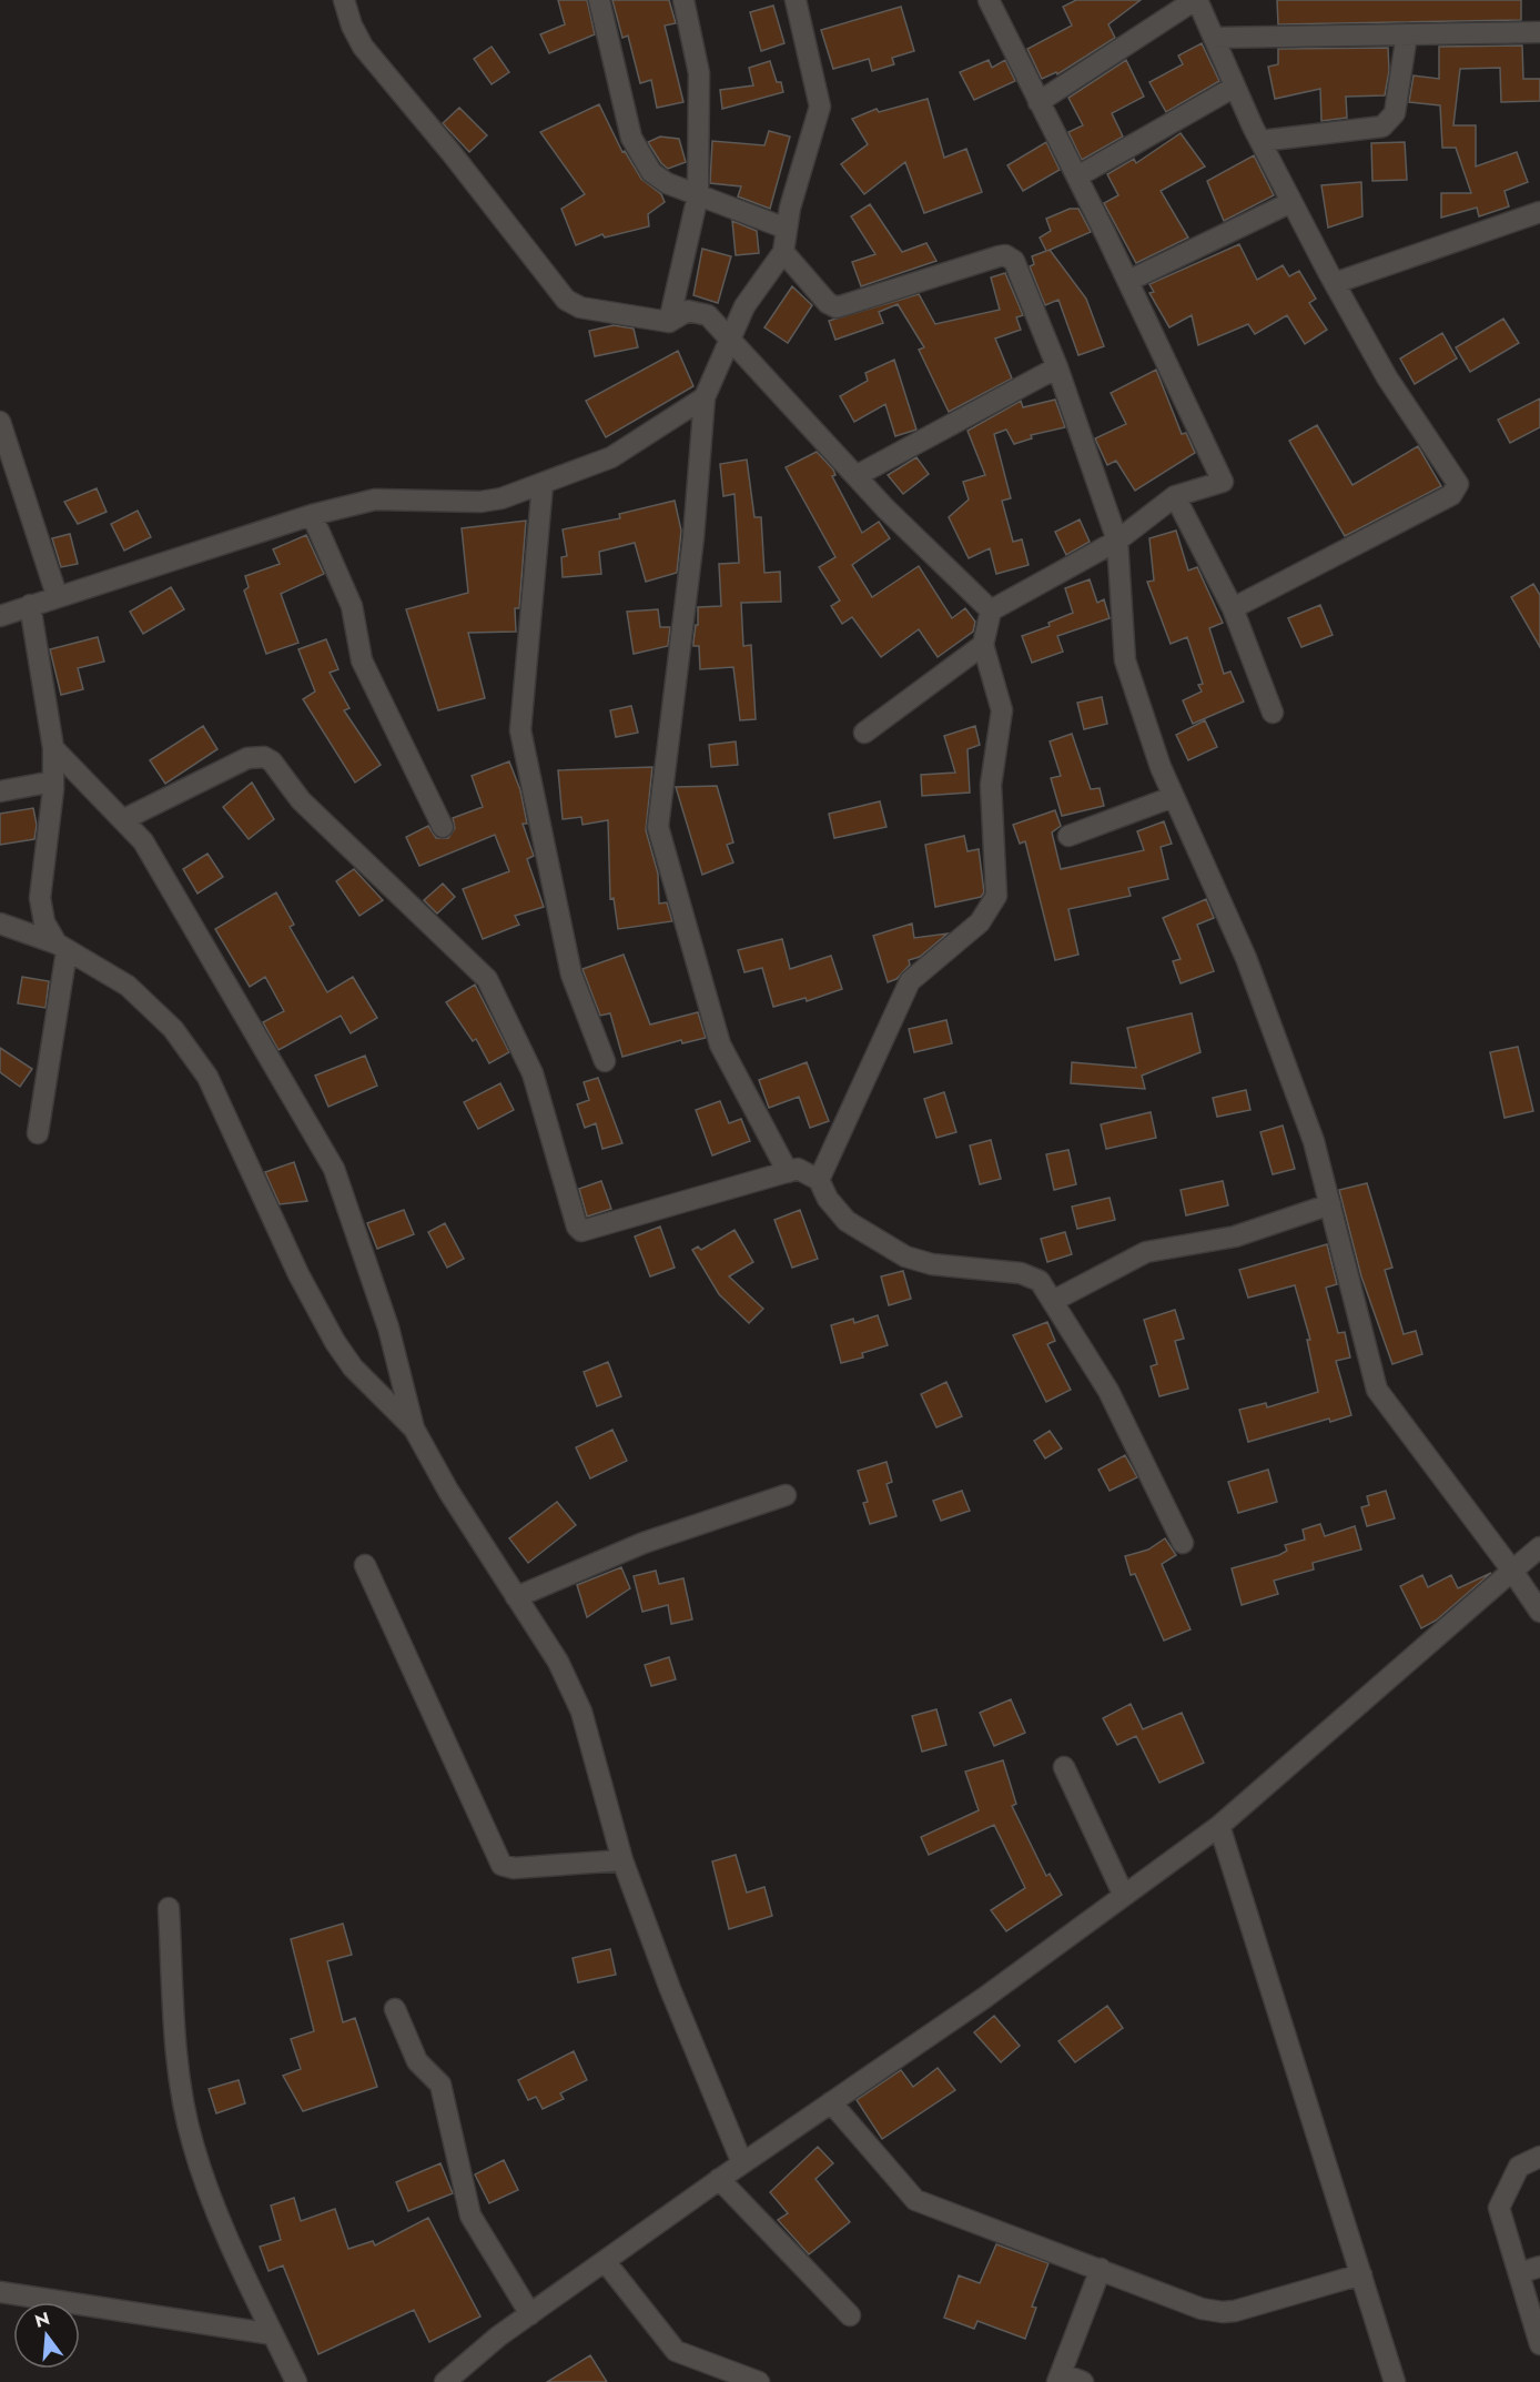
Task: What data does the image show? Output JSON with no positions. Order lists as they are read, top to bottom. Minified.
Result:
{"north":"top"}
